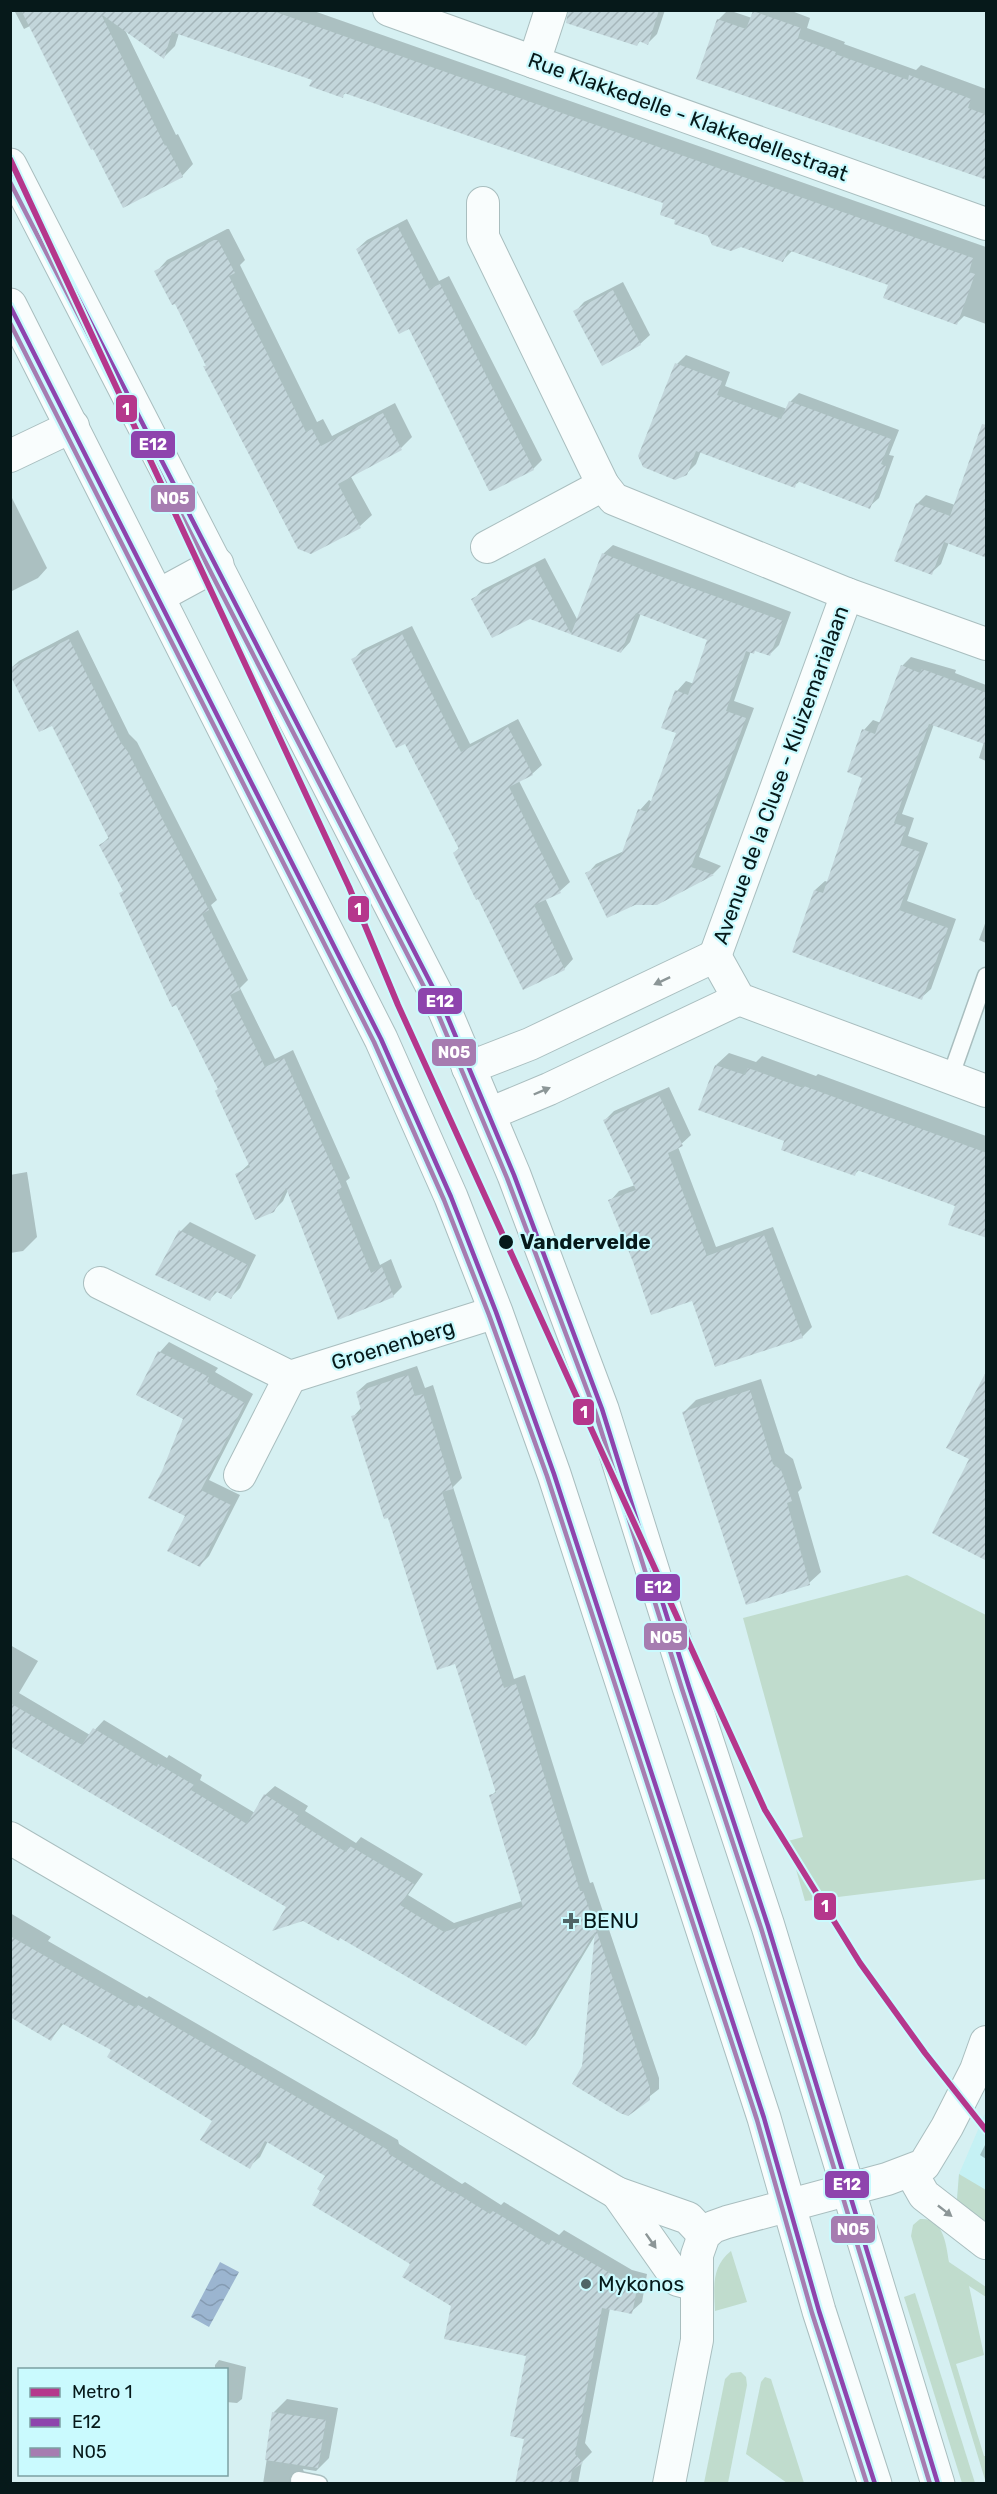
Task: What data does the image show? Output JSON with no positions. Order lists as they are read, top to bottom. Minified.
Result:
{"streets":{"street":["Rue Klakkedelle - Klakkedellestraat","Avenue de la Cluse - Kluizemarialaan","Groenenberg"]},"places":{"other":["Vandervelde","Mykonos"],"health":["BENU"]},"lines":["metro line 1","transit line E12","transit line N05"],"legend":["Metro 1","E12","N05"]}
